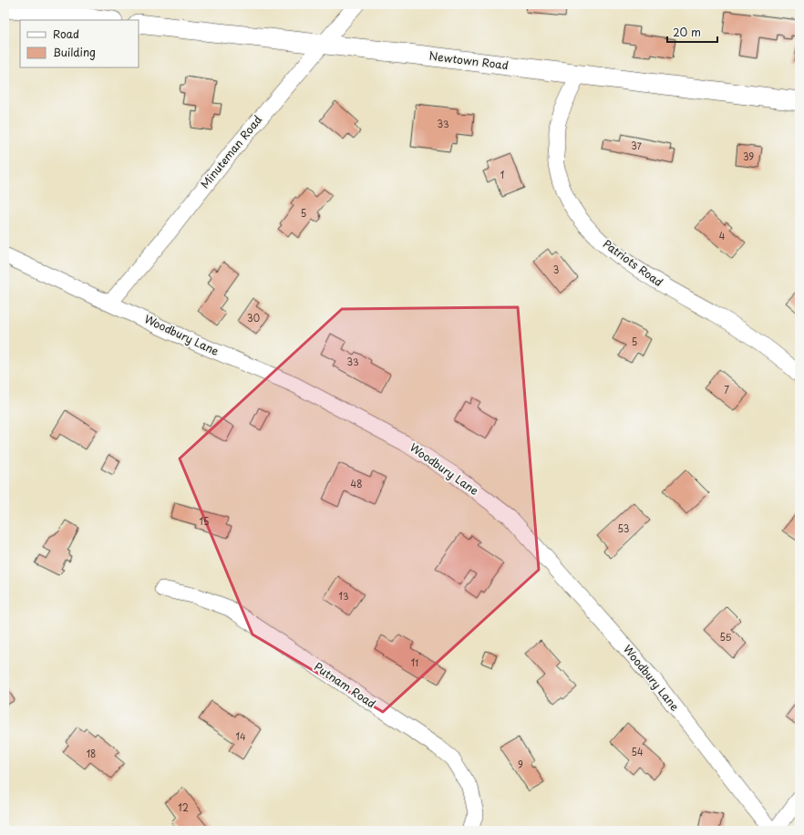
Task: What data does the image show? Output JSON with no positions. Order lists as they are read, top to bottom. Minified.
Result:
{"streets":{"street":["Newtown Road","Minuteman Road","Patriots Road","Woodbury Lane","Putnam Road"]},"crossings":[["Newtown Road","Minuteman Road"],["Newtown Road","Patriots Road"],["Minuteman Road","Woodbury Lane"]],"house_numbers":["33","37","39","1","5","4","3","30","5","33","7","48","15","53","13","55","11","14","54","18","9","12"],"legend":["Road","Building"],"scale_bar":"20 m"}
